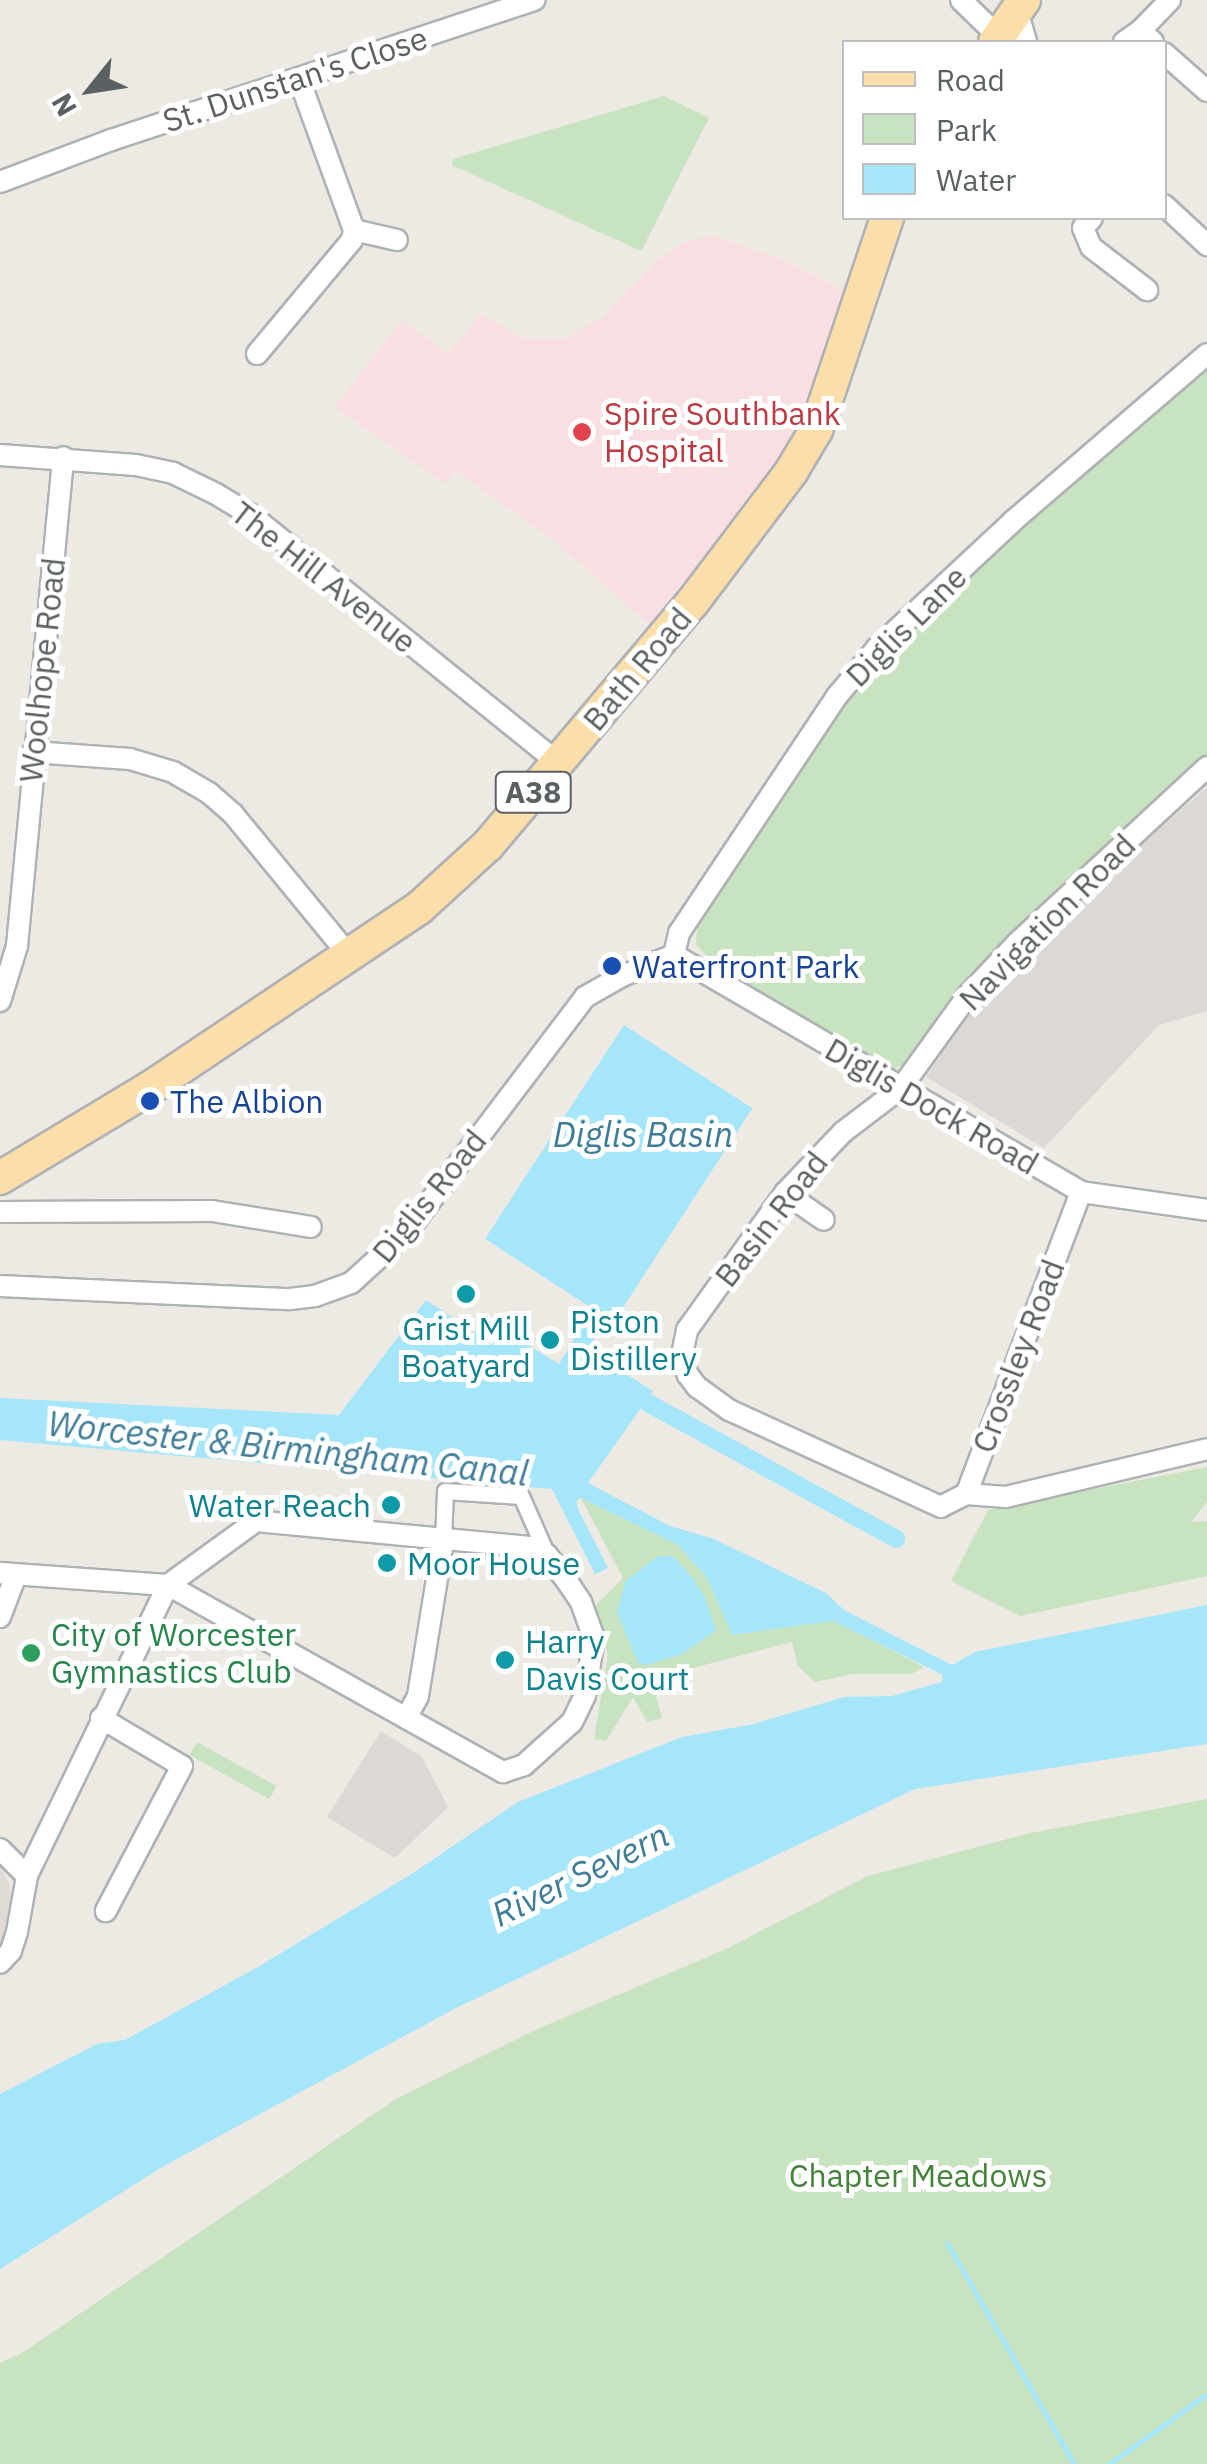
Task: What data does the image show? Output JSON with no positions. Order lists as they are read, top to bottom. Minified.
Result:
{"streets":{"main road":["Bath Road","A38"],"street":["St. Dunstan's Close","The Hill Avenue","Diglis Lane","Woolhope Road","Navigation Road","Diglis Dock Road","Diglis Road","Basin Road","Crossley Road"]},"crossings":[["The Hill Avenue","Bath Road"],["The Hill Avenue","Woolhope Road"],["Diglis Lane","Diglis Dock Road"],["Diglis Lane","Diglis Road"],["Navigation Road","Diglis Dock Road"],["Navigation Road","Basin Road"],["Diglis Dock Road","Diglis Road"],["Diglis Dock Road","Basin Road"],["Diglis Dock Road","Crossley Road"],["Basin Road","Crossley Road"]],"water":["Diglis Basin","Worcester & Birmingham Canal","River Severn"],"parks":["Chapter Meadows"],"places":["Spire Southbank Hospital","Waterfront Park","The Albion","Grist Mill Boatyard","Piston Distillery","Water Reach","Moor House","City of Worcester Gymnastics Club","Harry Davis Court"],"legend":["Road","Park","Water"],"north":"bottom left"}
